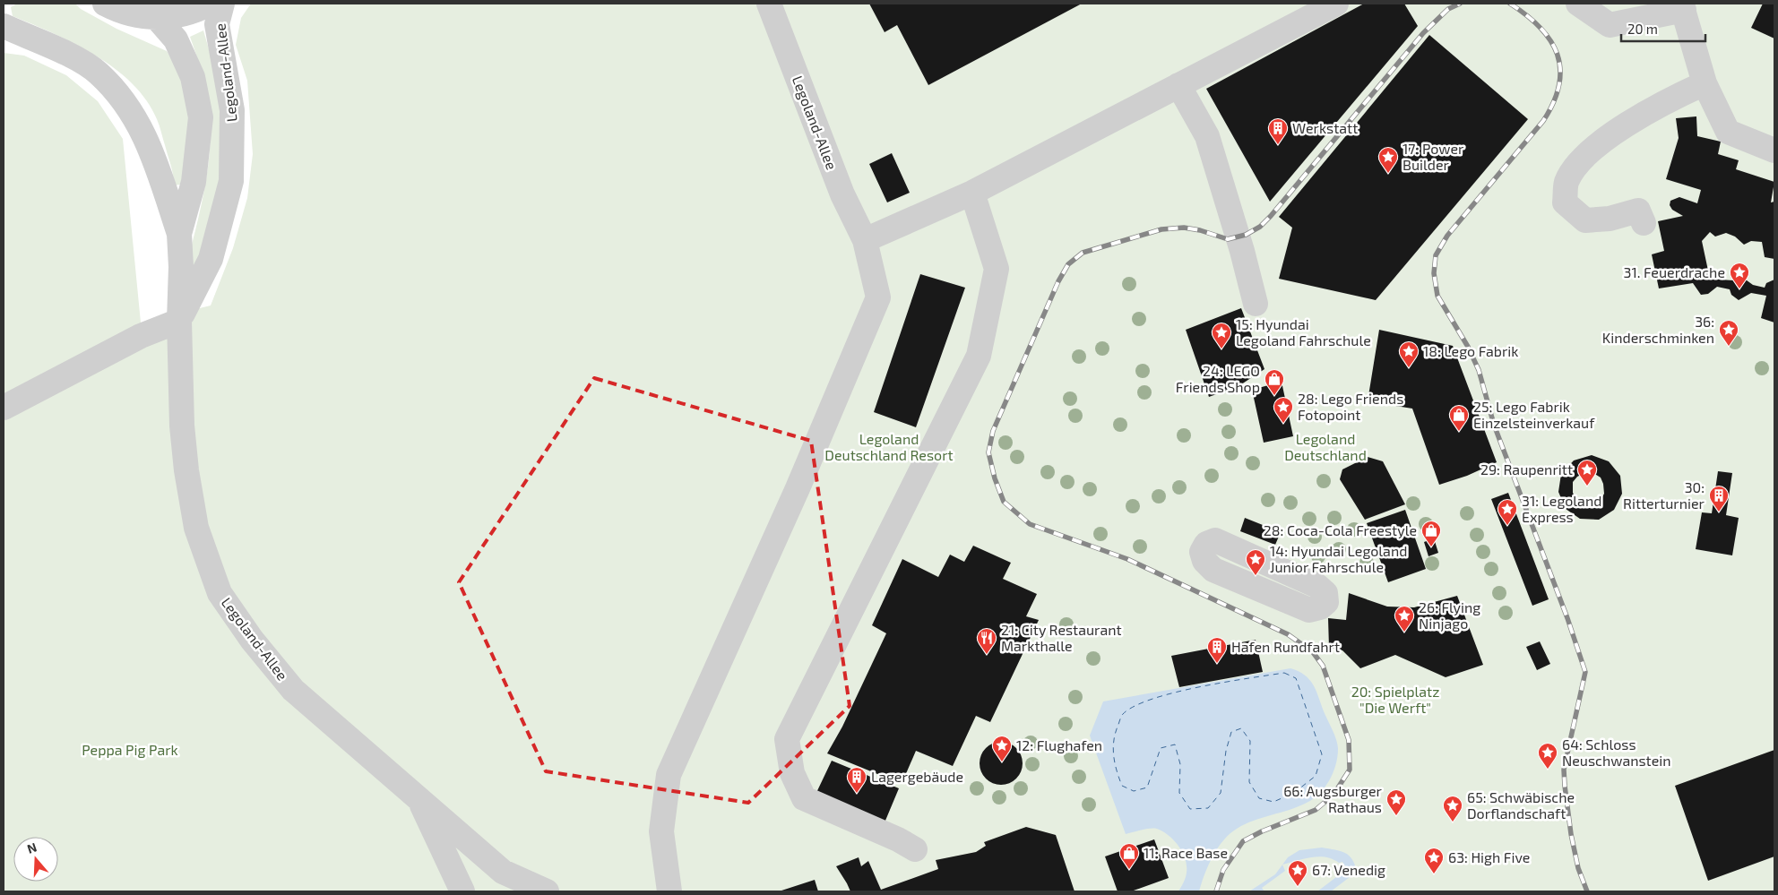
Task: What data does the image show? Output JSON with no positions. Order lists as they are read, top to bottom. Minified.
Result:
{"streets":{"street":["Legoland-Allee"]},"parks":["Legoland Deutschland Resort","Legoland Deutschland","20: Spielplatz \"Die Werft\"","Peppa Pig Park"],"places":{"building":["Werkstatt","30: Ritterturnier","Hafen Rundfahrt","Lagergebäude"],"place":["17: Power Builder","31. Feuerdrache","36: Kinderschminken","15: Hyundai Legoland Fahrschule","18: Lego Fabrik","28: Lego Friends Fotopoint","29: Raupenritt","31: Legoland Express","14: Hyundai Legoland Junior Fahrschule","26: Flying Ninjago","12: Flughafen","64: Schloss Neuschwanstein","66: Augsburger Rathaus","65: Schwäbische Dorflandschaft","63: High Five","67: Venedig"],"shop":["24: LEGO Friends Shop","25: Lego Fabrik Einzelsteinverkauf","28: Coca-Cola Freestyle","11: Race Base"],"restaurant":["21: City Restaurant Markthalle"]},"scale_bar":"20 m","north":"top"}
